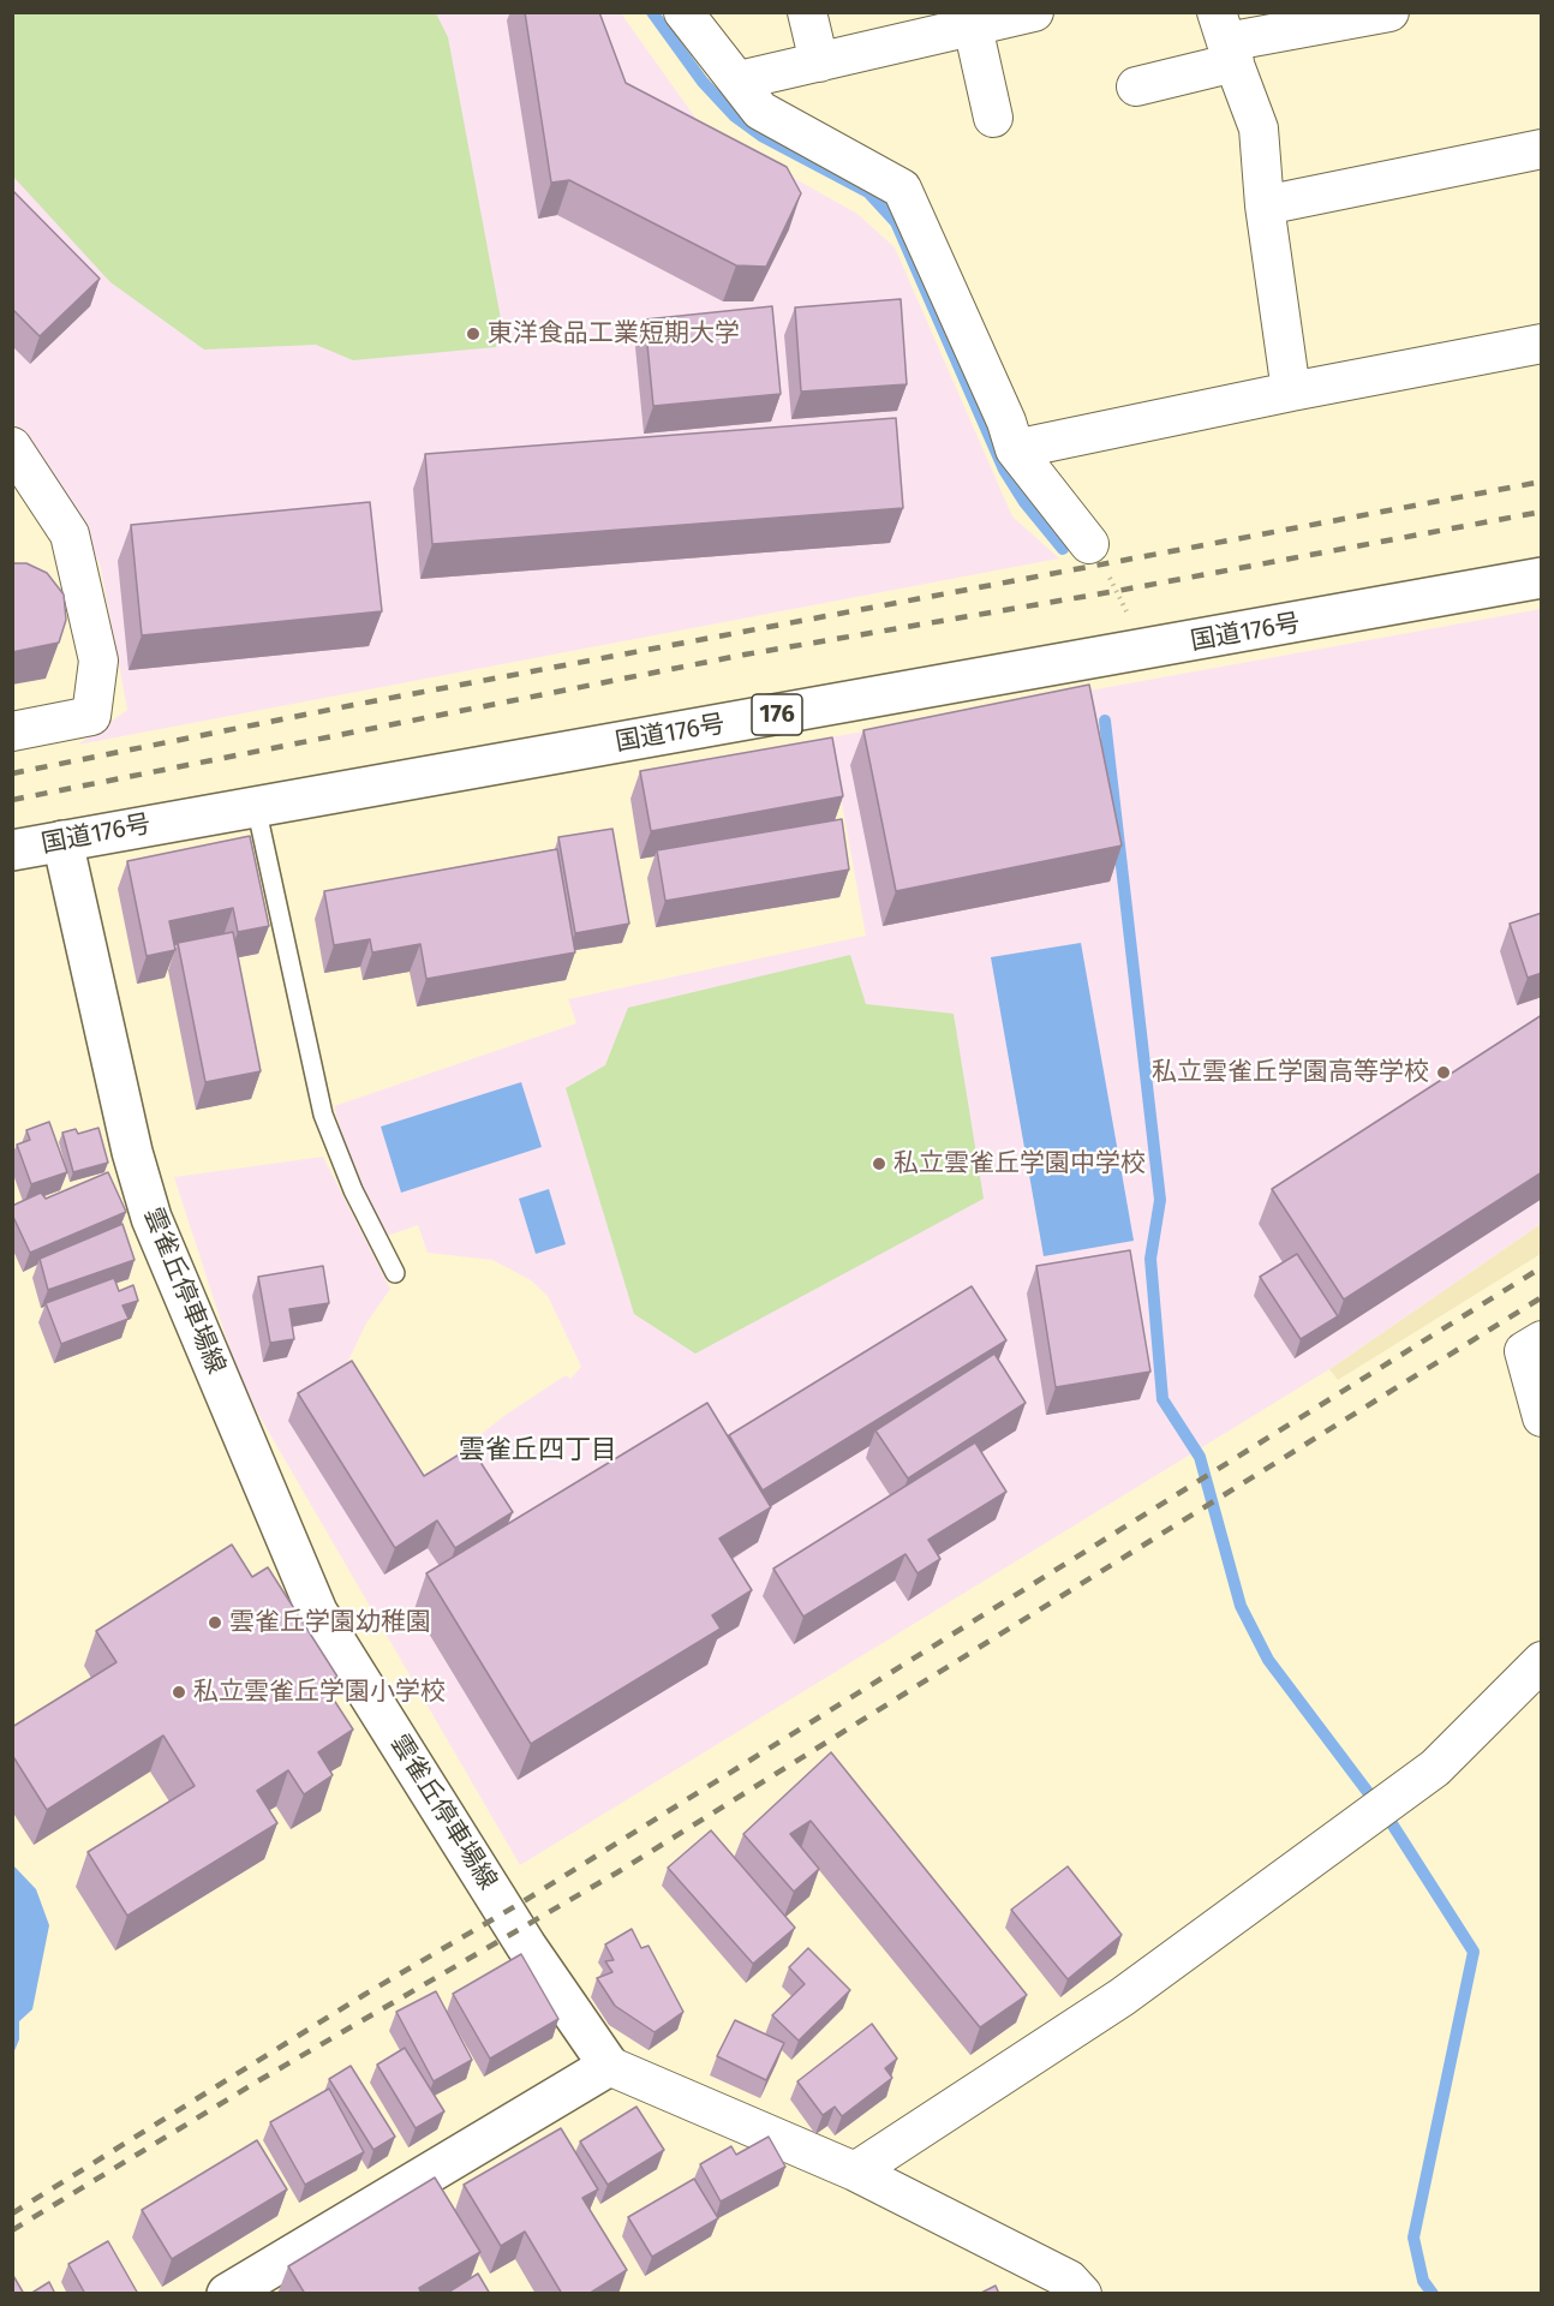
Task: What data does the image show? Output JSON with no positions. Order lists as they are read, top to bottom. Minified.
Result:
{"streets":{"main road":["国道176号","176","雲雀丘停車場線"]},"crossings":[["国道176号","雲雀丘停車場線"]],"districts":["雲雀丘四丁目"],"places":["東洋食品工業短期大学","私立雲雀丘学園高等学校","私立雲雀丘学園中学校","雲雀丘学園幼稚園","私立雲雀丘学園小学校"]}
